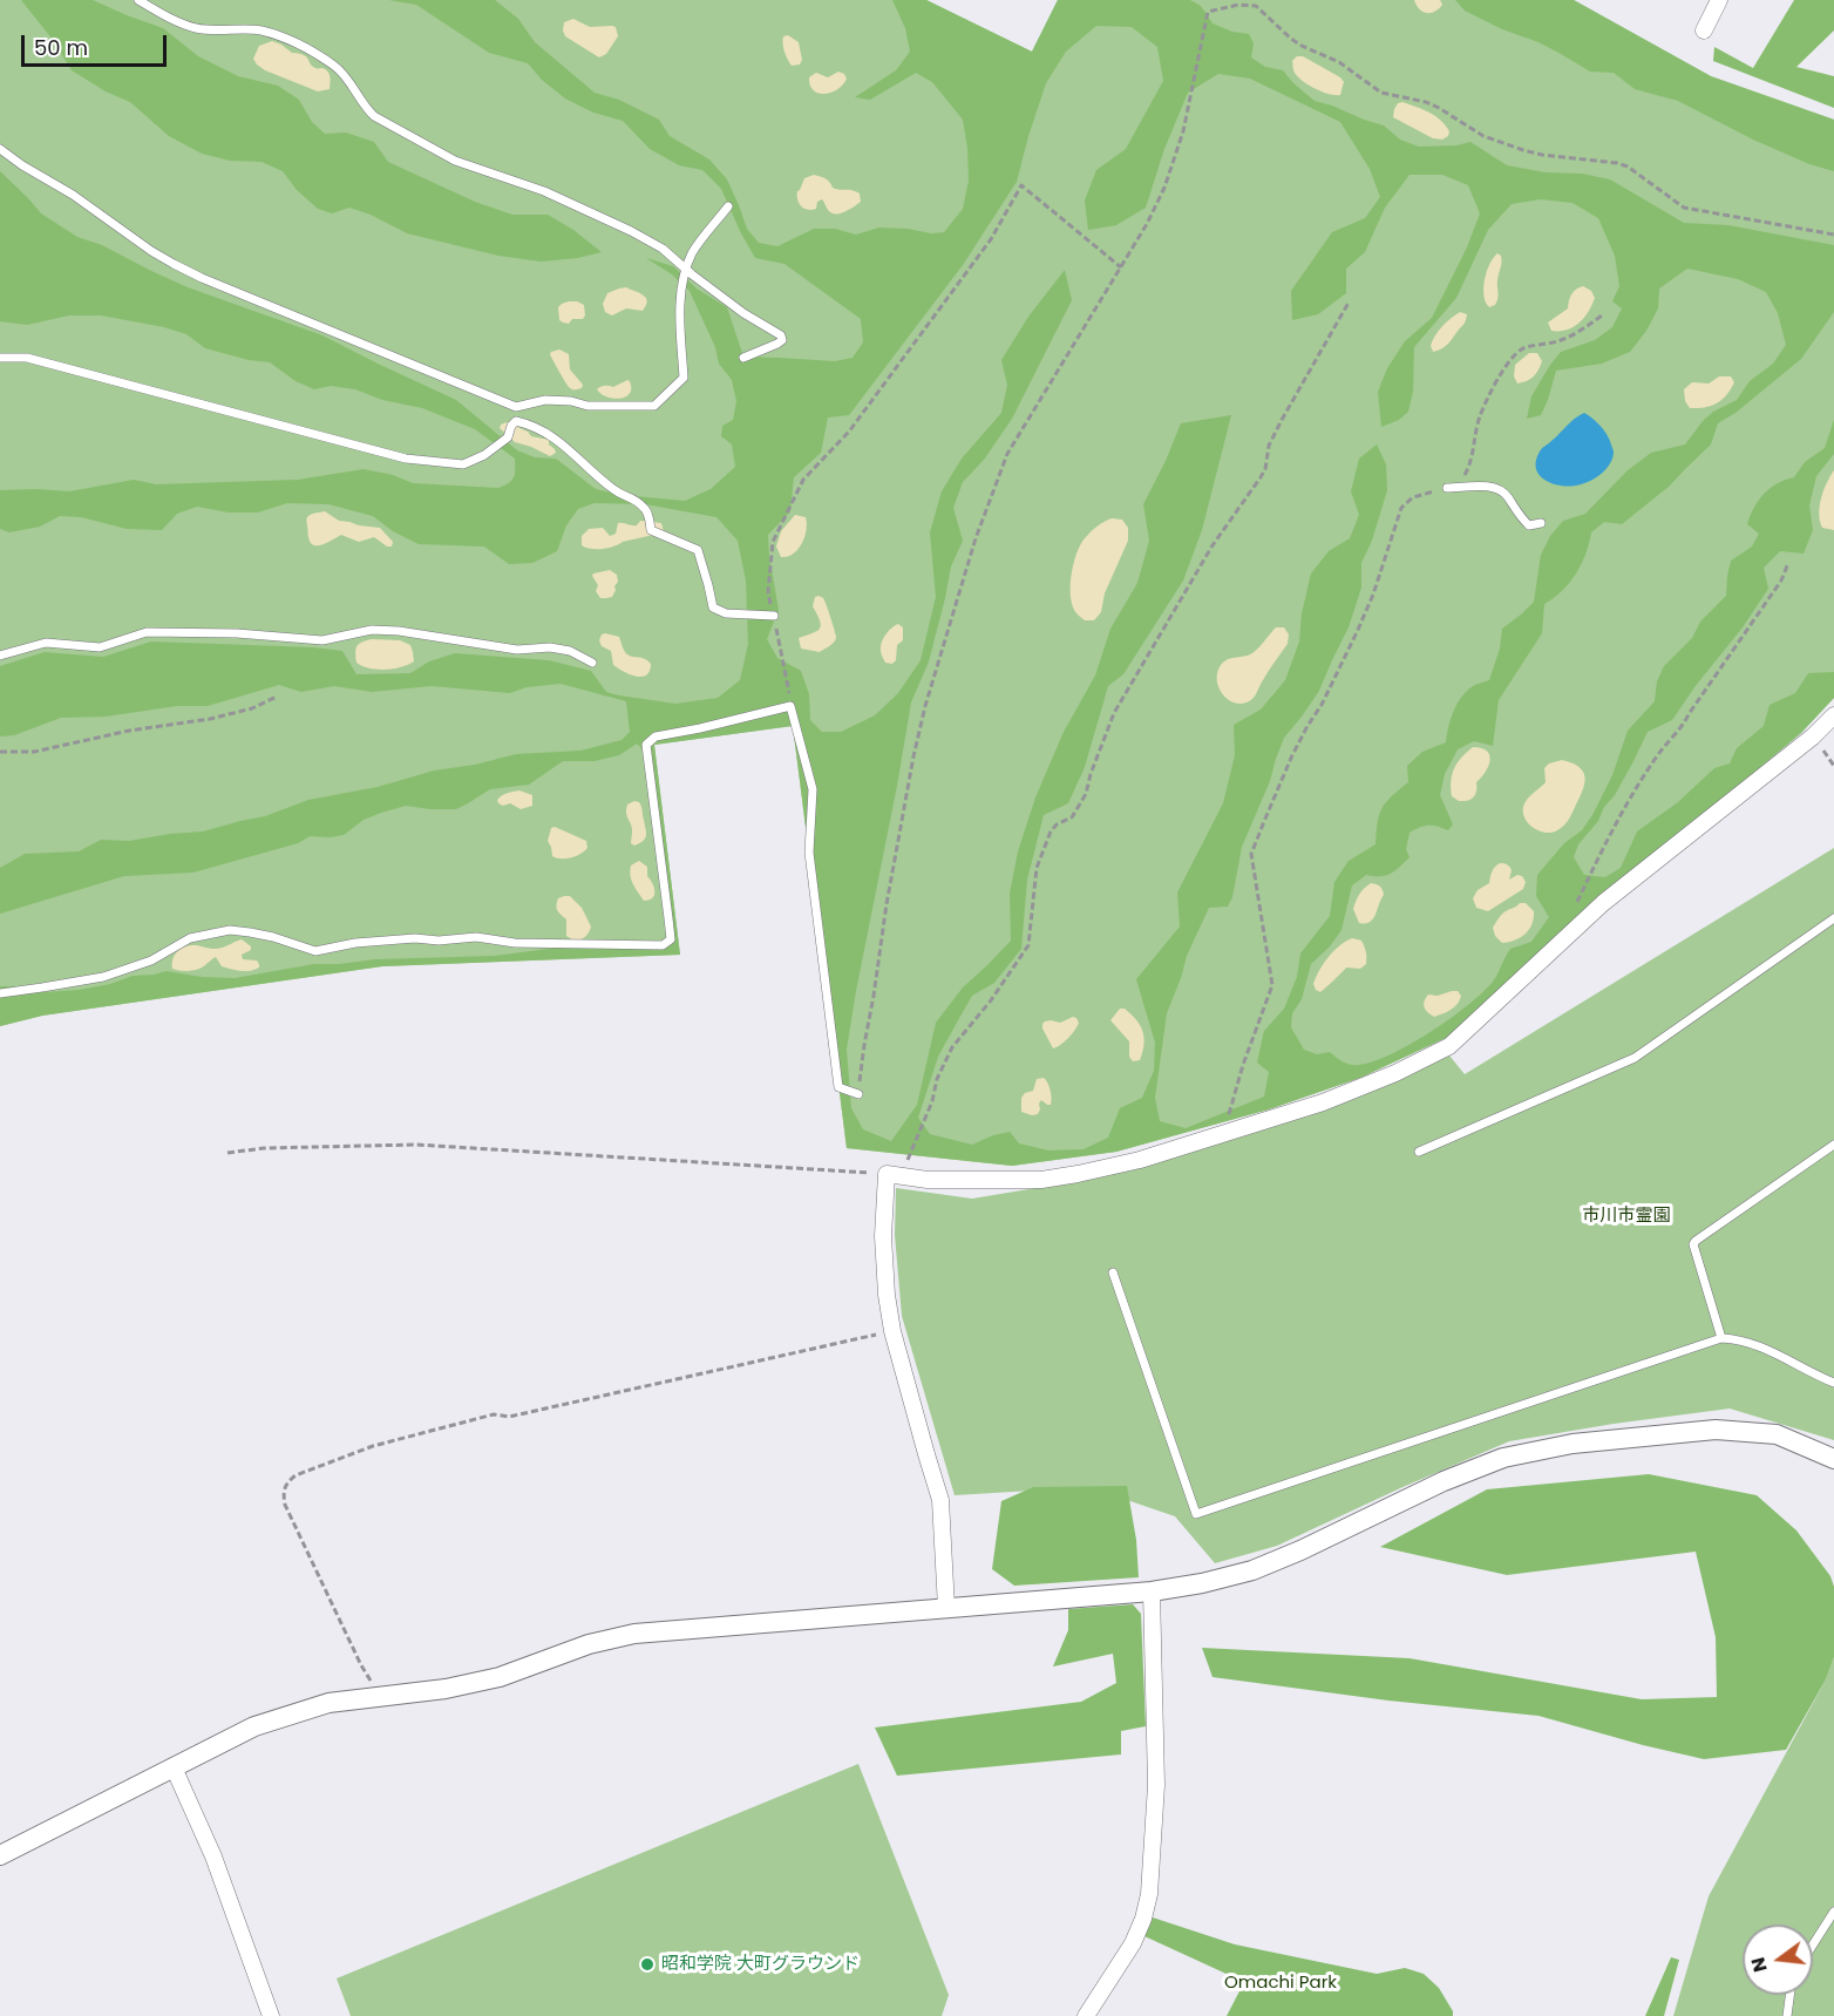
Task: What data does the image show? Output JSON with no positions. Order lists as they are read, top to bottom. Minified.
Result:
{"parks":["市川市霊園","Omachi Park"],"places":["昭和学院 大町グラウンド"],"scale_bar":"50 m","north":"left"}
